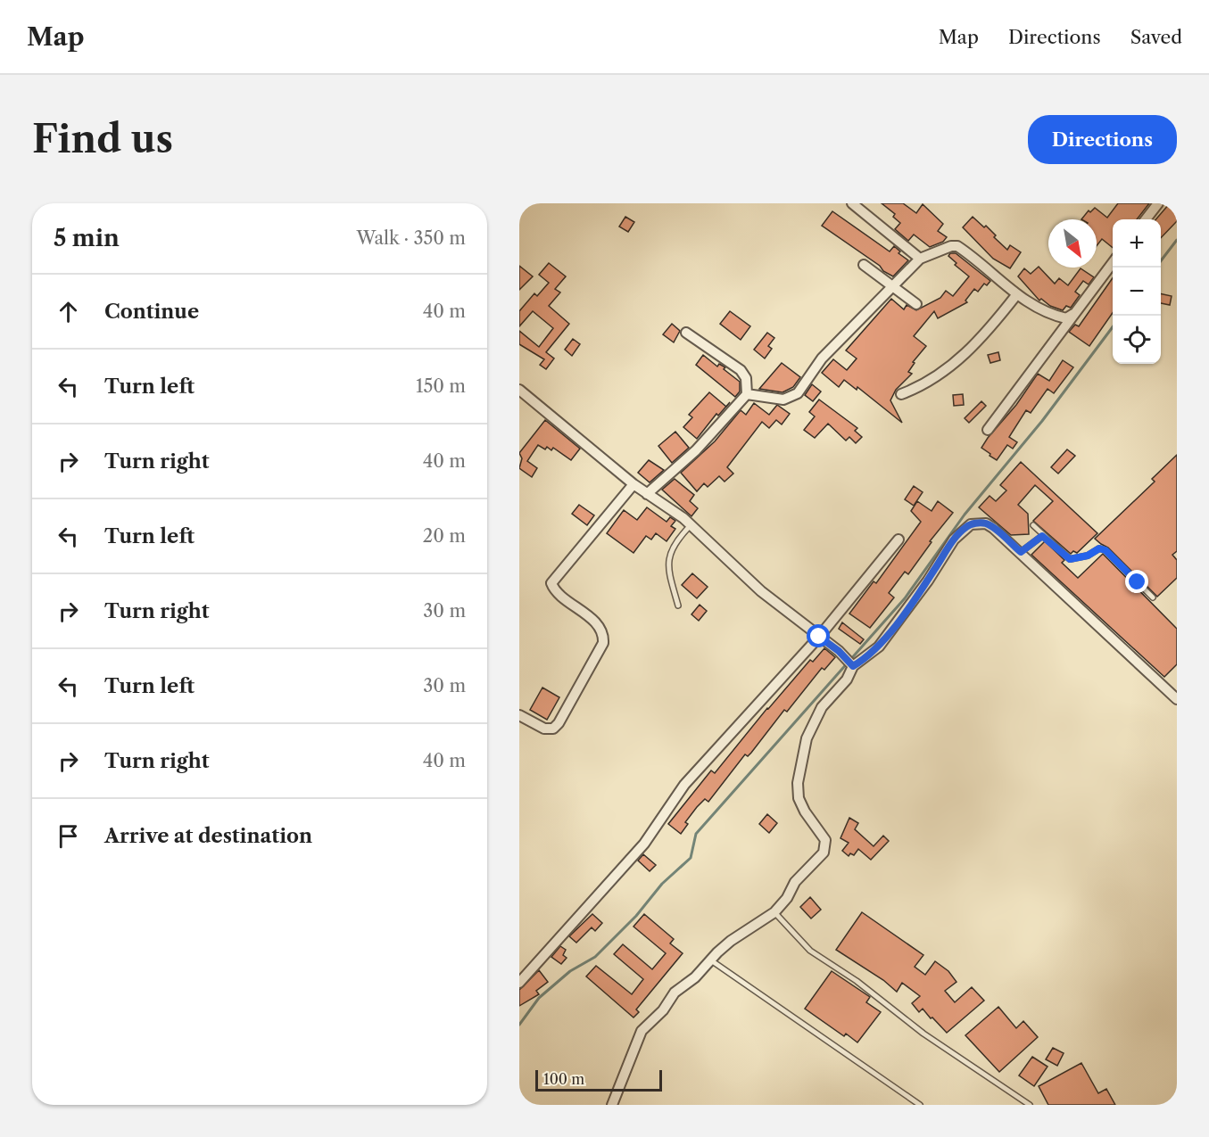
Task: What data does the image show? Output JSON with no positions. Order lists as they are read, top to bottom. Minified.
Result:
{"scale_bar":"100 m","north":"bottom right","page":{"header":"Map","nav":["Map","Directions","Saved"],"buttons":"Directions","title":"Find us","heading":["5 min","Walk · 350 m"],"map_buttons":["+","−"],"list":[["Continue","40 m"],["Turn left","150 m"],["Turn right","40 m"],["Turn left","20 m"],["Turn right","30 m"],["Turn left","30 m"],["Turn right","40 m"],"Arrive at destination"],"scale":"100 m"}}
